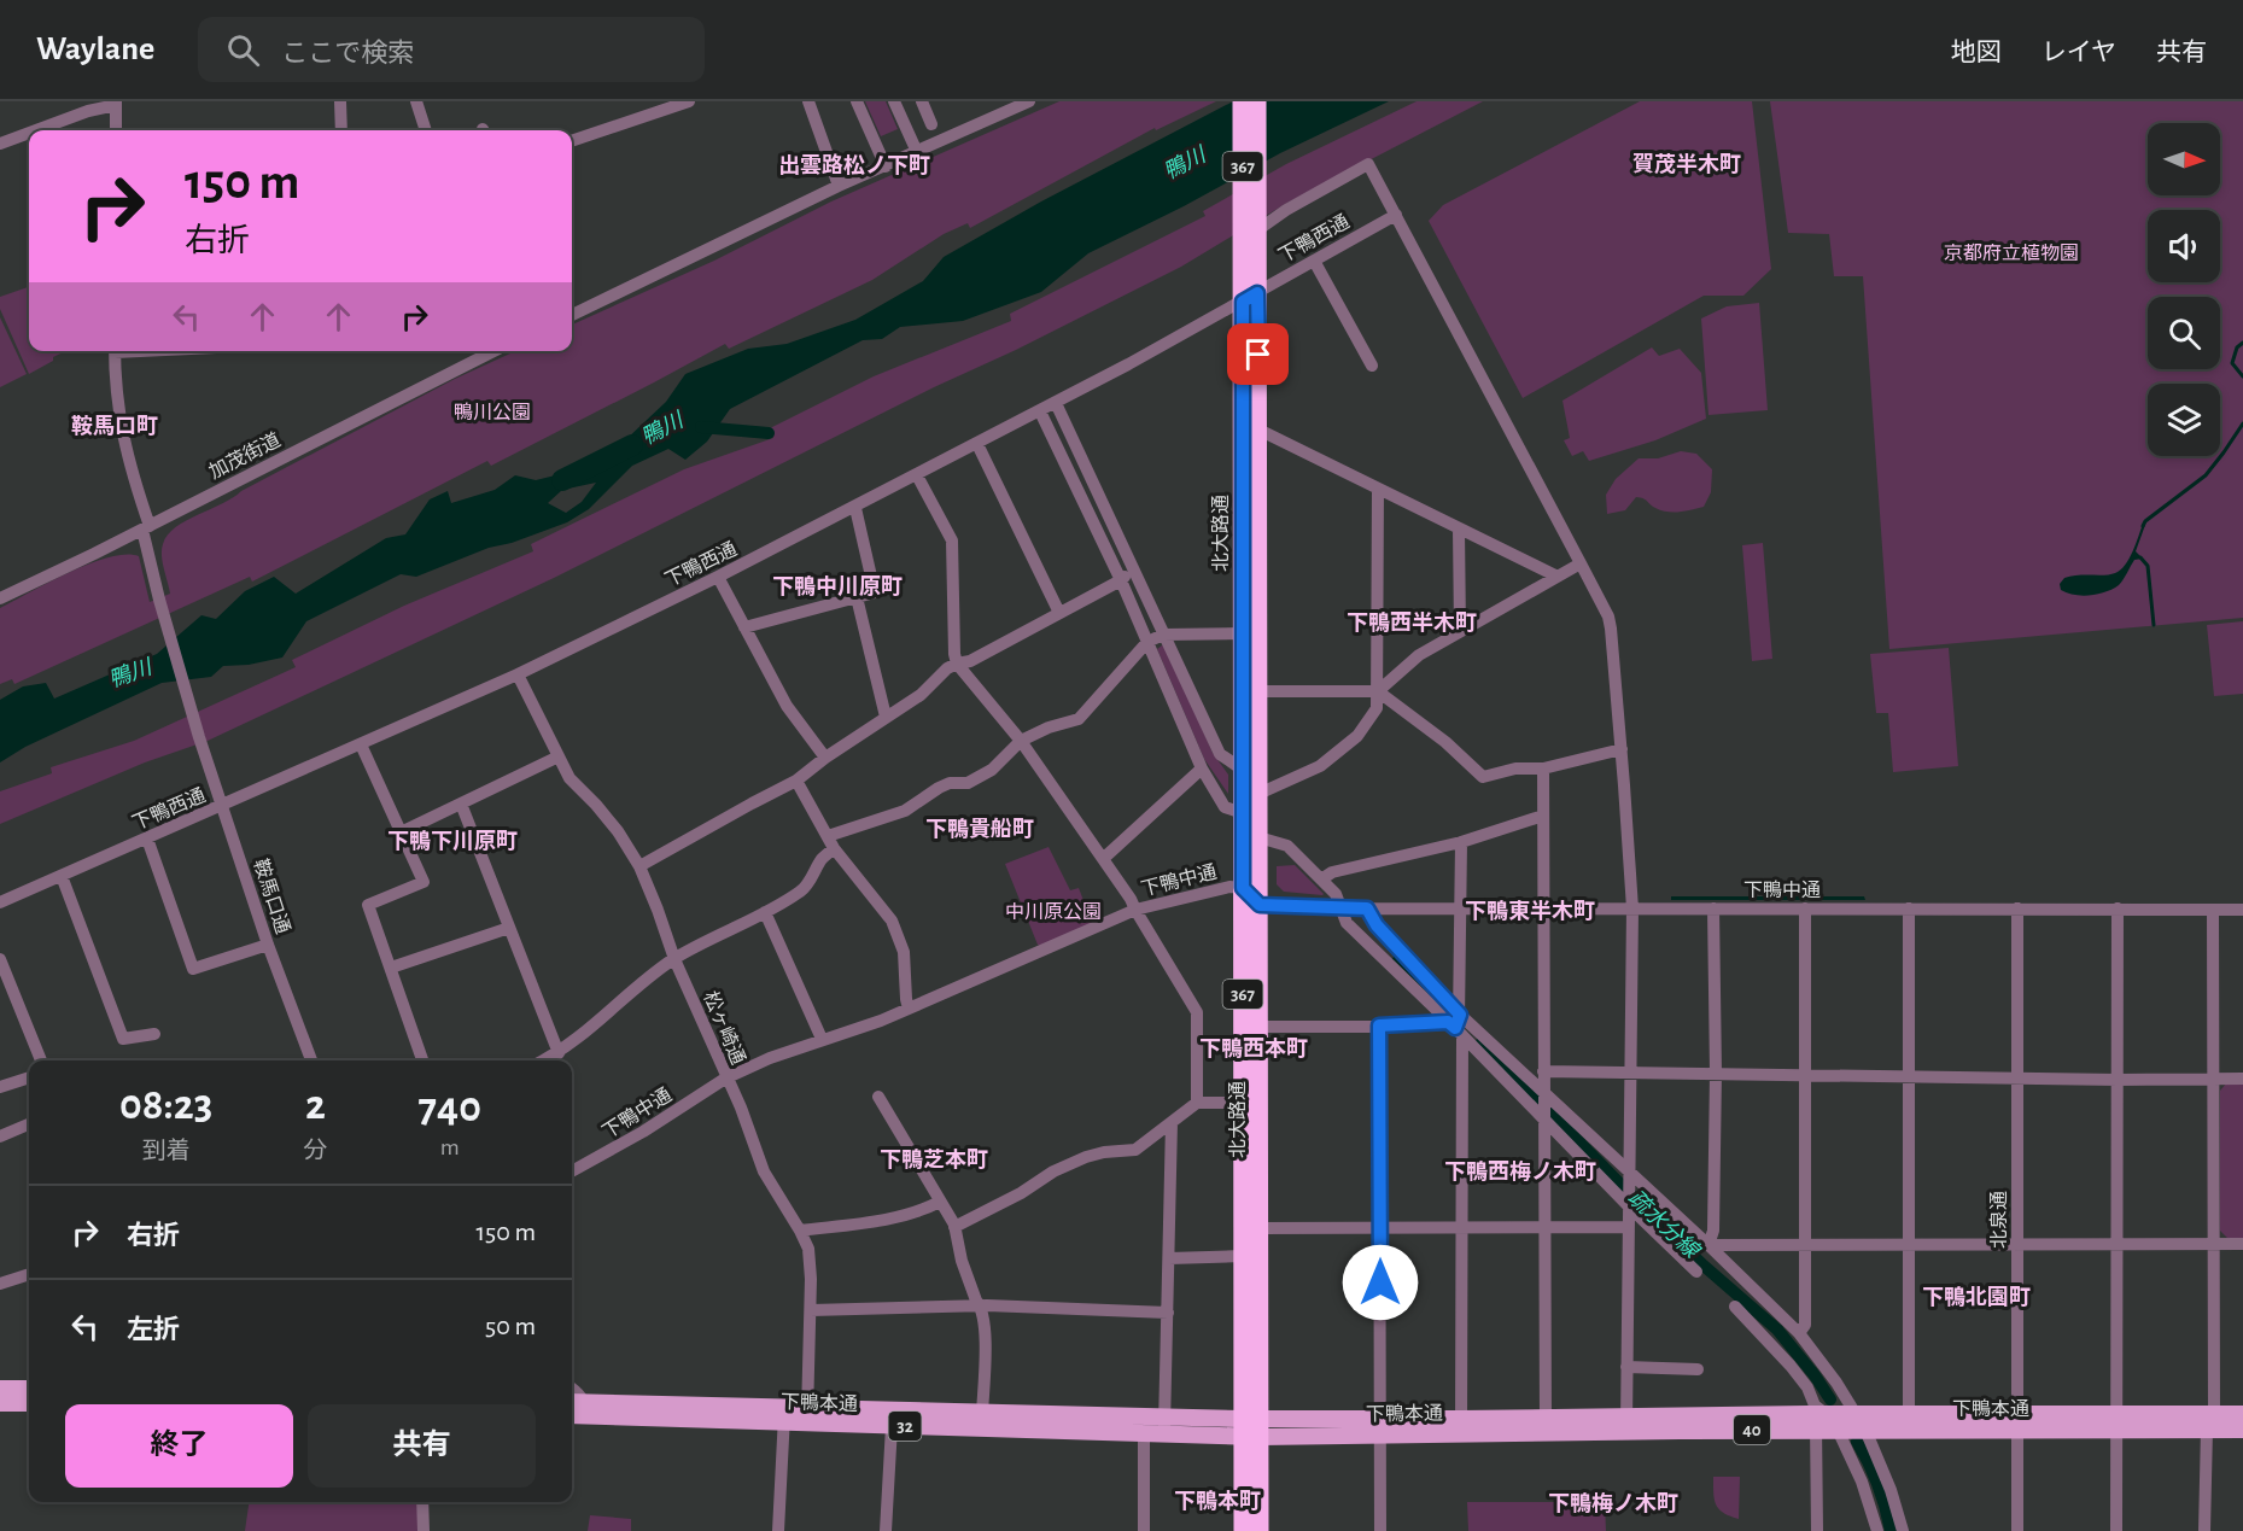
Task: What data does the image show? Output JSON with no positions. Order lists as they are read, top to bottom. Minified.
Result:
{"streets":{"highway":["367","北大路通"],"main road":["下鴨本通","32","40"],"street":["下鴨西通","加茂街道","下鴨中通","鞍馬口通","松ヶ崎通","北泉通"]},"crossings":[["下鴨西通","北大路通"],["下鴨西通","鞍馬口通"],["下鴨西通","松ヶ崎通"],["加茂街道","鞍馬口通"],["北大路通","下鴨中通"],["北大路通","下鴨本通"],["下鴨中通","松ヶ崎通"],["下鴨中通","北泉通"],["松ヶ崎通","下鴨本通"],["北泉通","下鴨本通"]],"districts":["賀茂半木町","出雲路松ノ下町","鞍馬口町","下鴨中川原町","下鴨西半木町","下鴨貴船町","下鴨下川原町","下鴨東半木町","下鴨西本町","下鴨芝本町","下鴨西梅ノ木町","下鴨北園町","下鴨本町","下鴨梅ノ木町"],"water":["鴨川","疏水分線"],"parks":["京都府立植物園","鴨川公園","中川原公園"],"north":"right","page":{"header":"Waylane","search":"ここで検索","nav":["地図","レイヤ","共有"],"turn":["150 m","右折"],"eta":["08:23","到着","2","分","740","m"],"list":[{"name":"右折","value":"150 m"},{"name":"左折","value":"50 m"}],"buttons":["終了","共有"]}}
